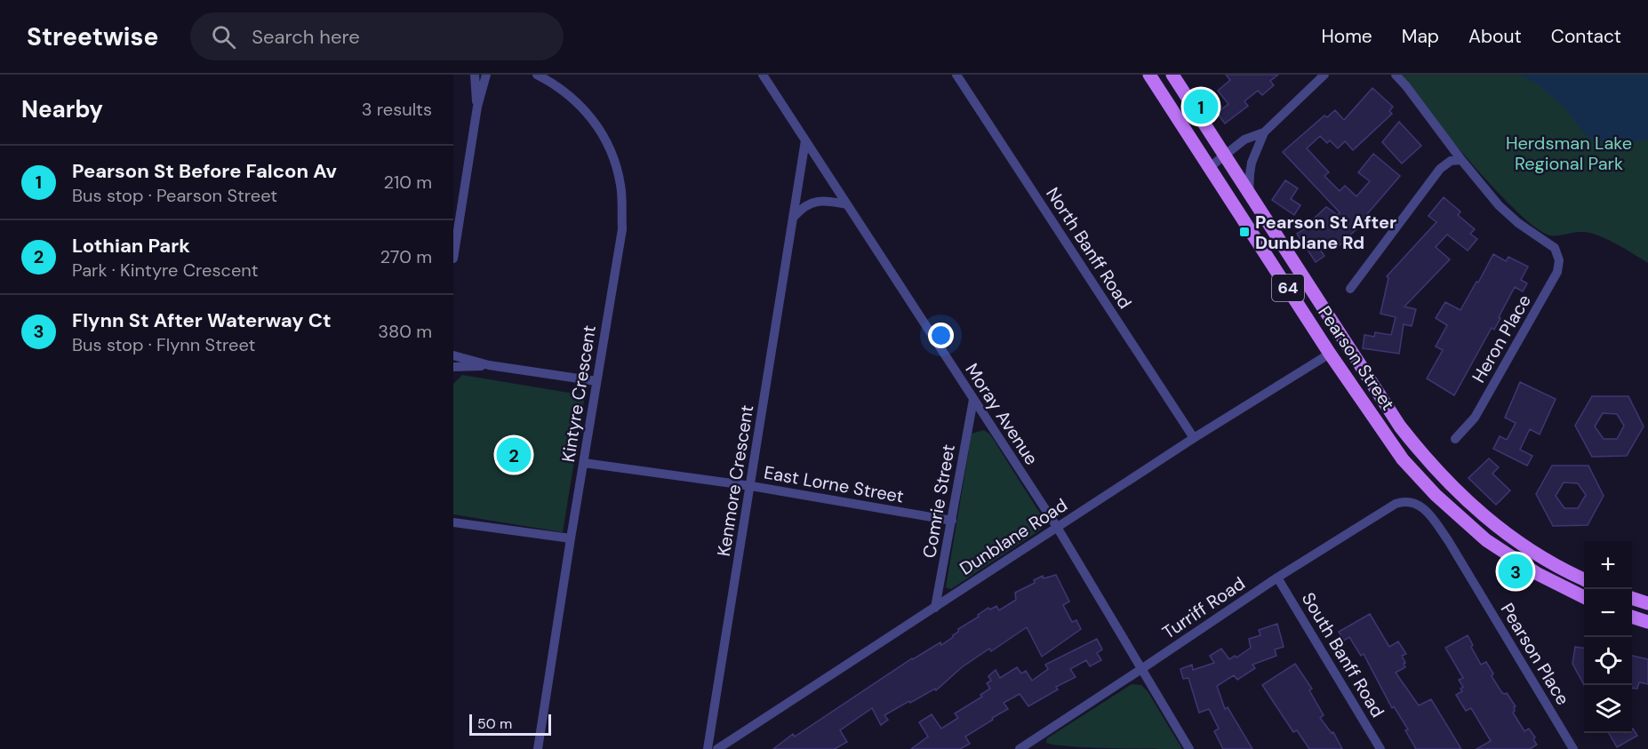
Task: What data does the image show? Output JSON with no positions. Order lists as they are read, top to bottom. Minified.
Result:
{"streets":{"main road":["64","Pearson Street"],"street":["North Banff Road","Heron Place","Kintyre Crescent","Moray Avenue","Kenmore Crescent","East Lorne Street","Comrie Street","Dunblane Road","Turriff Road","Pearson Place","South Banff Road"]},"crossings":[["North Banff Road","Dunblane Road"],["Pearson Street","Dunblane Road"],["Kintyre Crescent","East Lorne Street"],["Moray Avenue","Kenmore Crescent"],["Moray Avenue","Comrie Street"],["Moray Avenue","Dunblane Road"],["Moray Avenue","Turriff Road"],["Kenmore Crescent","East Lorne Street"],["East Lorne Street","Comrie Street"],["Comrie Street","Dunblane Road"],["Turriff Road","Pearson Place"],["Turriff Road","South Banff Road"]],"parks":["Herdsman Lake Regional Park"],"places":{"transit":["Pearson St After Dunblane Rd"]},"scale_bar":"50 m","page":{"header":"Streetwise","search":"Search here","nav":["Home","Map","About","Contact"],"heading":["Nearby","3 results"],"pins":["1","2","3"],"list":[{"mark":"1","name":"Pearson St Before Falcon Av","note":"Bus stop · Pearson Street","value":"210 m"},{"mark":"2","name":"Lothian Park","note":"Park · Kintyre Crescent","value":"270 m"},{"mark":"3","name":"Flynn St After Waterway Ct","note":"Bus stop · Flynn Street","value":"380 m"}],"map_buttons":["+","−"],"scale":"50 m"}}
